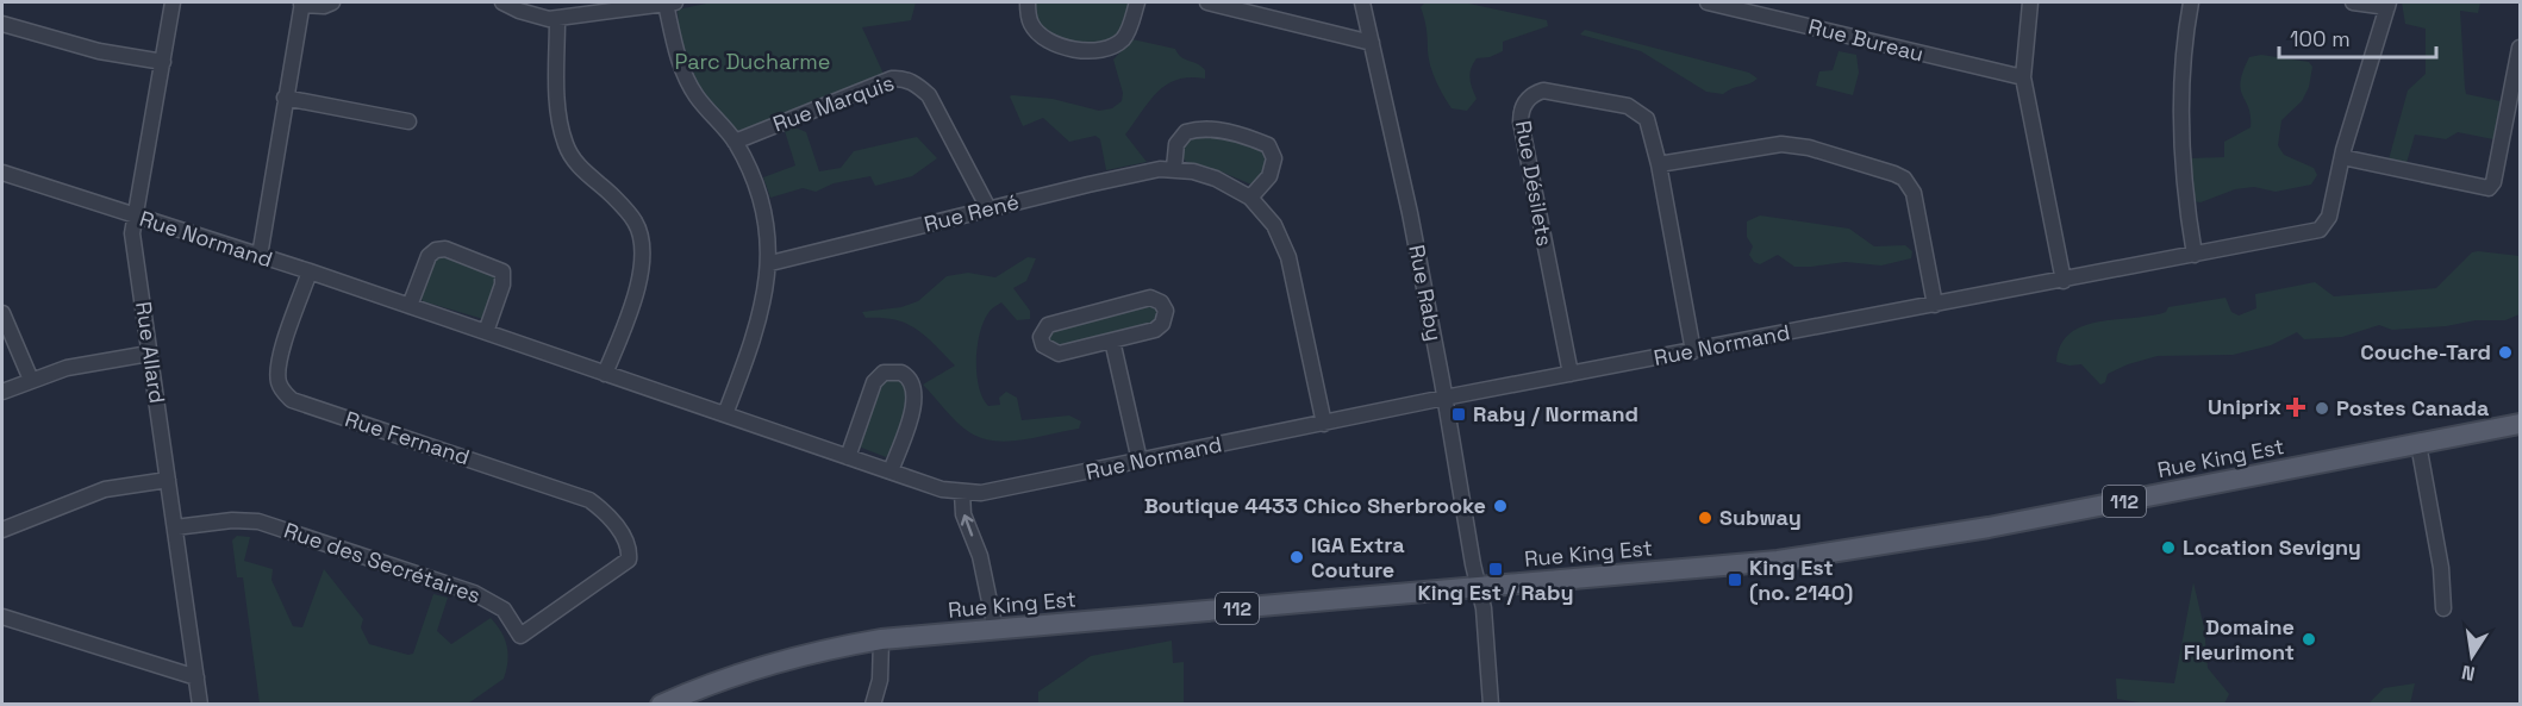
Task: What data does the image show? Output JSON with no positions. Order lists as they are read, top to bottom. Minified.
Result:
{"streets":{"main road":["Rue King Est","112"],"street":["Rue Bureau","Rue Marquis","Rue Désilets","Rue René","Rue Normand","Rue Raby","Rue Allard","Rue Fernand","Rue des Secrétaires"]},"crossings":[["Rue Marquis","Rue René"],["Rue Désilets","Rue Normand"],["Rue René","Rue Normand"],["Rue Normand","Rue Raby"],["Rue Normand","Rue Allard"],["Rue Normand","Rue Fernand"],["Rue Raby","Rue King Est"],["Rue Allard","Rue des Secrétaires"],["Rue Fernand","Rue des Secrétaires"]],"parks":["Parc Ducharme"],"places":{"other":["Couche-Tard","Postes Canada","Boutique 4433 Chico Sherbrooke","Subway","Location Sevigny","IGA Extra Couture","Domaine Fleurimont"],"health":["Uniprix"],"transit":["Raby / Normand","King Est / Raby","King Est (no. 2140)"]},"scale_bar":"100 m","north":"bottom"}
